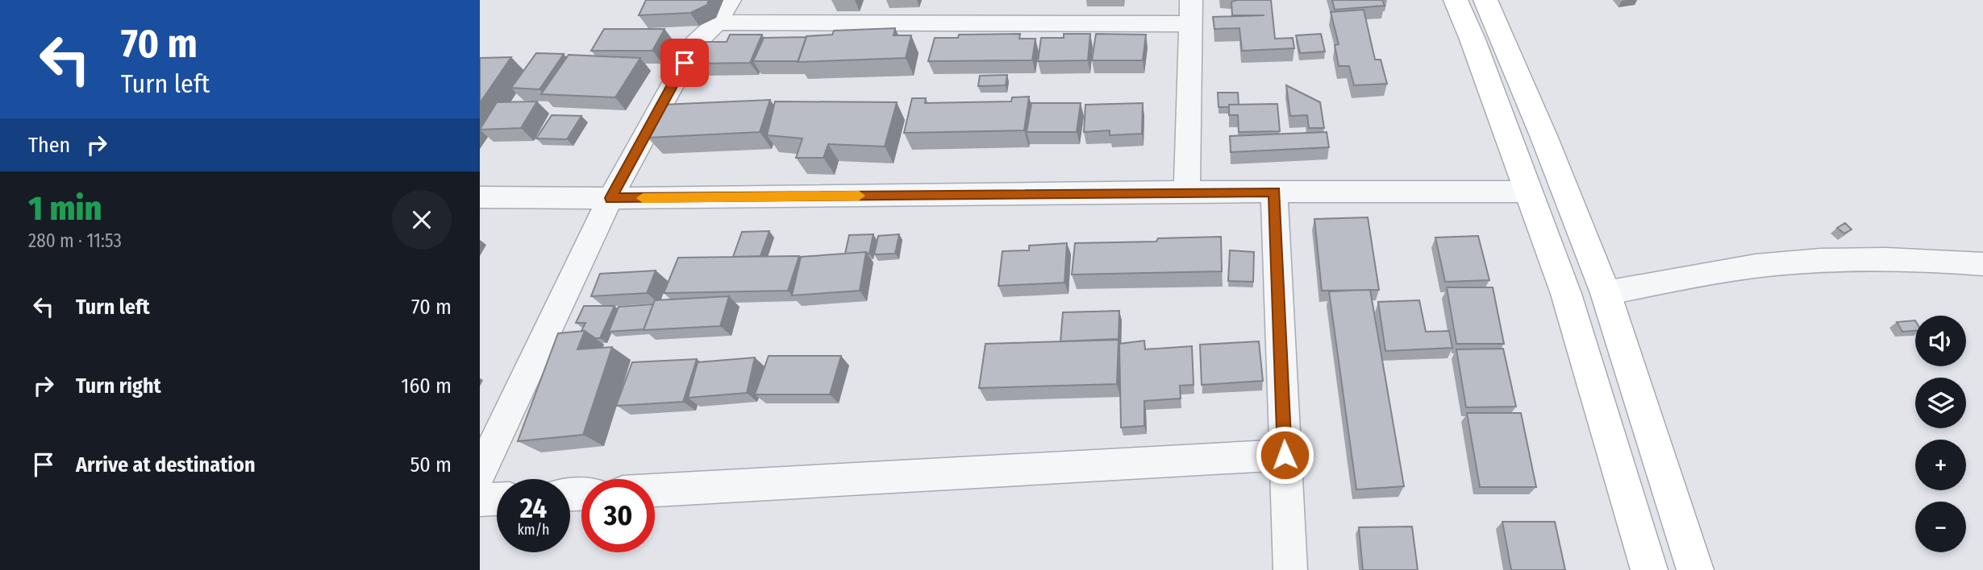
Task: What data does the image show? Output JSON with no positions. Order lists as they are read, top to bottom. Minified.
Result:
{"page":{"turn":["70 m","Turn left"],"then":"Then","heading":["1 min","280 m · 11:53"],"list":[{"name":"Turn left","value":"70 m"},{"name":"Turn right","value":"160 m"},{"name":"Arrive at destination","value":"50 m"}],"map_buttons":["+","−"],"speed":"24 km/h","limit":"30"}}
